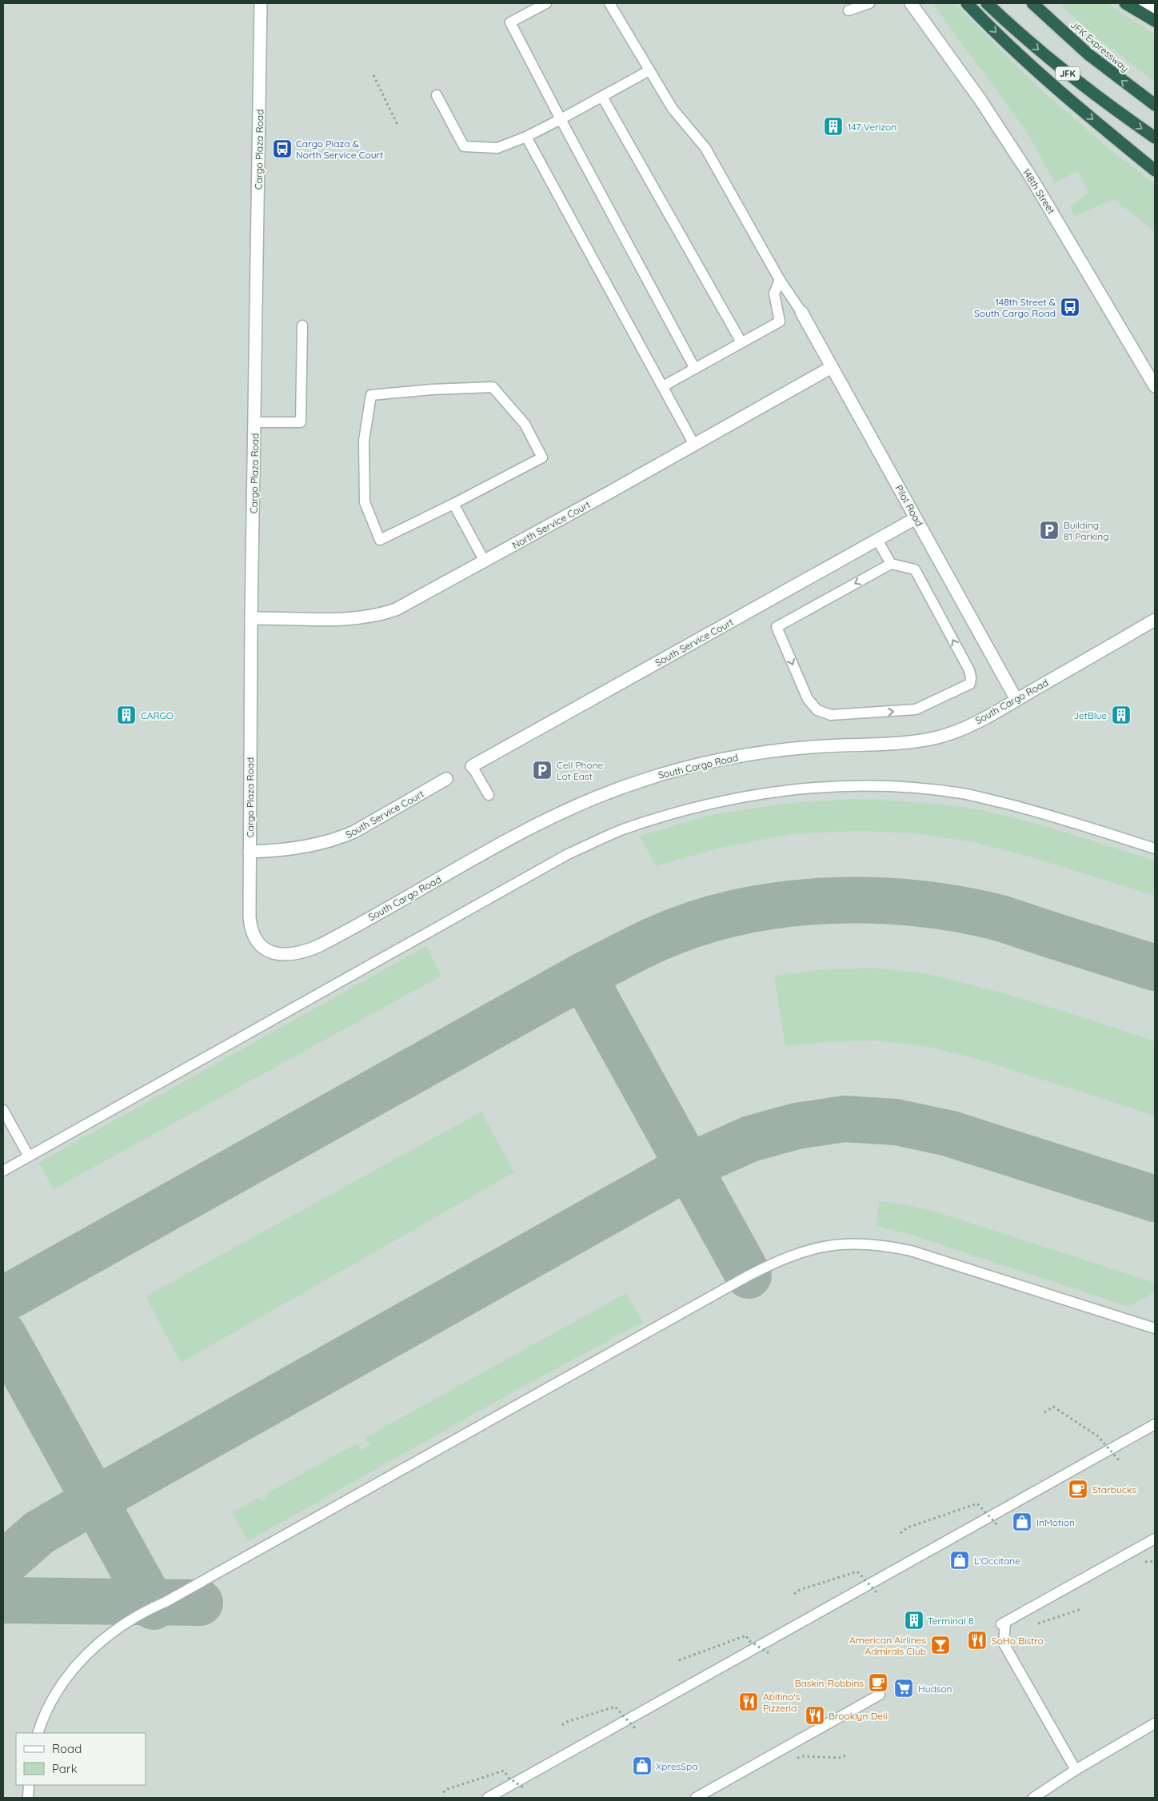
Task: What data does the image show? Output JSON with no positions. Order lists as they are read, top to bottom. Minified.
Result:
{"streets":{"highway":["JFK Expressway","JFK"],"street":["Cargo Plaza Road","148th Street","Pilot Road","North Service Court","South Service Court","South Cargo Road"]},"crossings":[["Cargo Plaza Road","North Service Court"],["Cargo Plaza Road","South Service Court"],["Cargo Plaza Road","South Cargo Road"],["Pilot Road","North Service Court"],["Pilot Road","South Service Court"],["Pilot Road","South Cargo Road"]],"places":{"building":["147 Verizon","CARGO","JetBlue","Terminal 8"],"bus stop":["Cargo Plaza & North Service Court","148th Street & South Cargo Road"],"parking":["Building 81 Parking","Cell Phone Lot East"],"cafe":["Starbucks","Baskin-Robbins"],"shop":["InMotion","L'Occitane","XpresSpa"],"restaurant":["SoHo Bistro","Abitino's Pizzeria","Brooklyn Deli"],"bar":["American Airlines Admirals Club"],"supermarket":["Hudson"]},"legend":["Road","Park"]}
